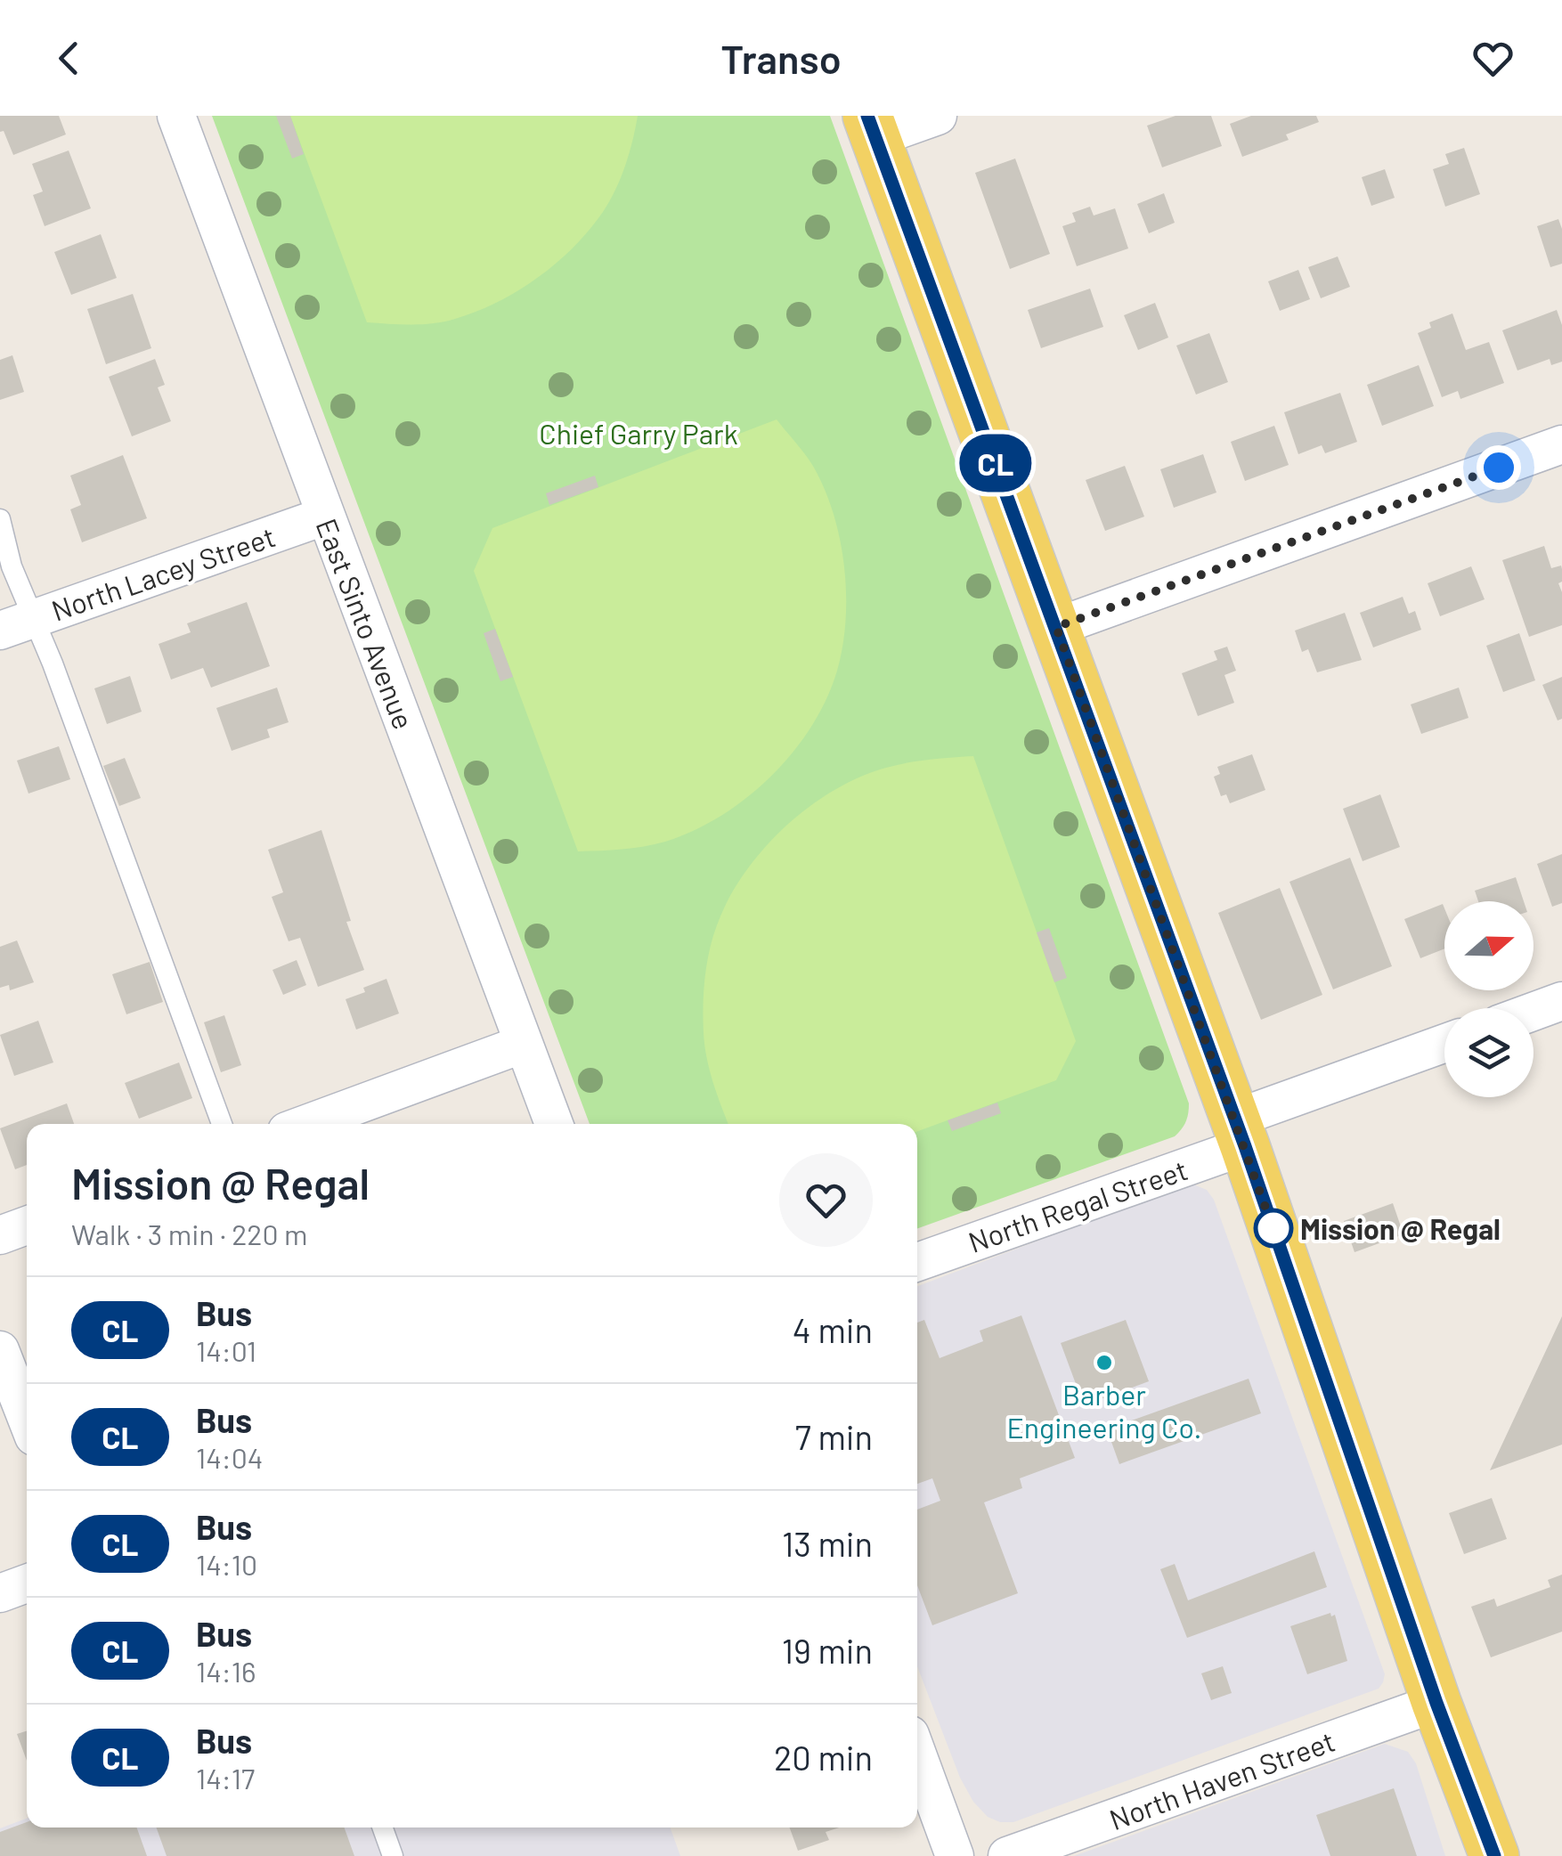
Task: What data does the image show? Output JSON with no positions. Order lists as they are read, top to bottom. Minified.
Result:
{"streets":{"street":["North Lacey Street","East Sinto Avenue","North Regal Street","North Haven Street"]},"crossings":[["North Lacey Street","East Sinto Avenue"]],"parks":["Chief Garry Park"],"places":["Mission @ Regal","Barber Engineering Co."],"lines":["bus line CL"],"north":"right","page":{"header":"Transo","on_map":"CL","heading":["Mission @ Regal","Walk · 3 min · 220 m"],"list":[{"mark":"CL","name":"Bus","note":"14:01","value":"4 min"},{"mark":"CL","name":"Bus","note":"14:04","value":"7 min"},{"mark":"CL","name":"Bus","note":"14:10","value":"13 min"},{"mark":"CL","name":"Bus","note":"14:16","value":"19 min"},{"mark":"CL","name":"Bus","note":"14:17","value":"20 min"}]}}
